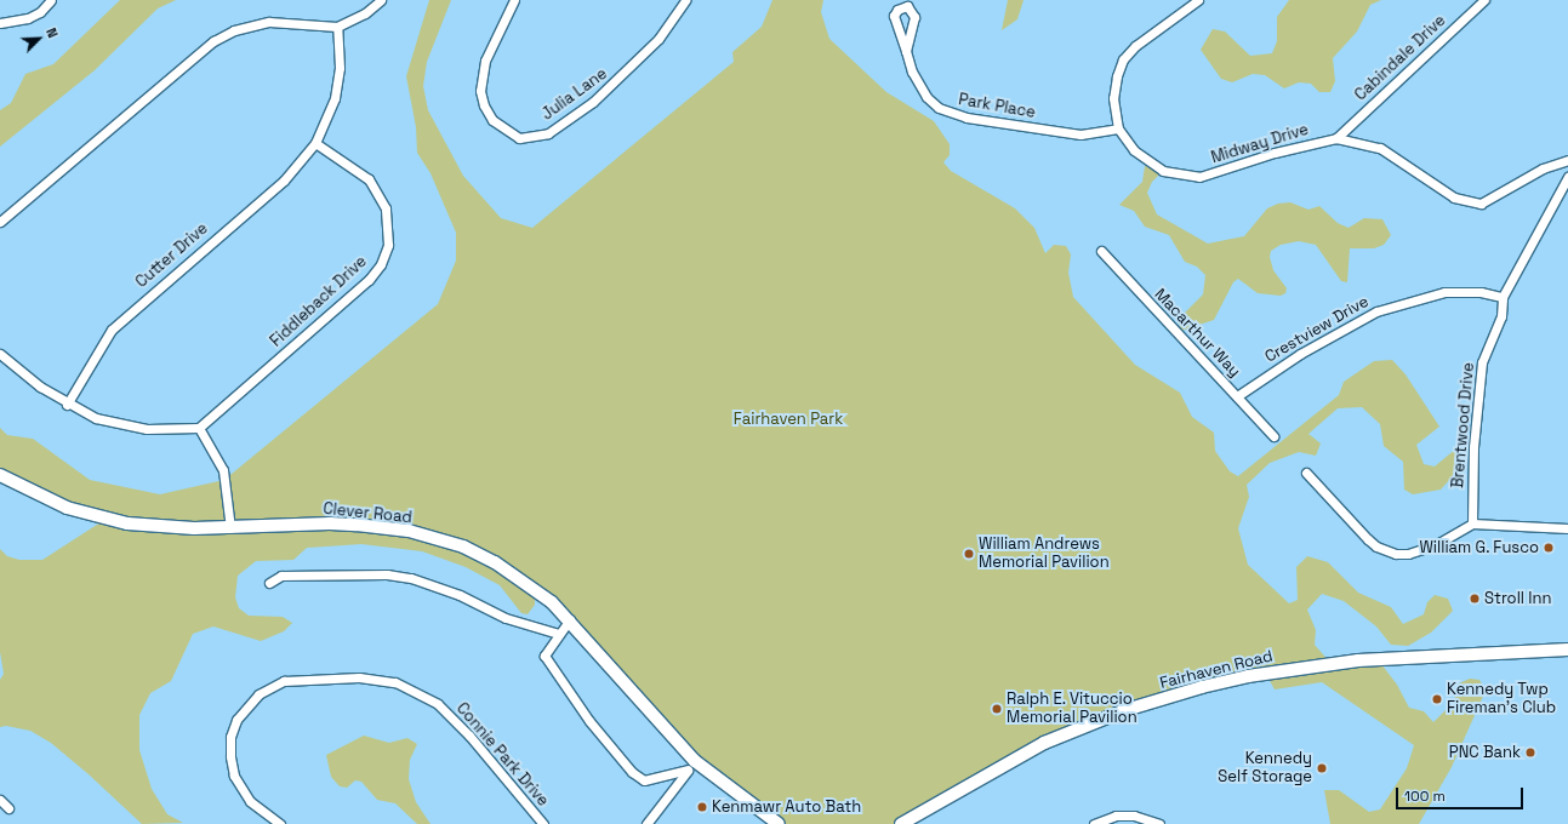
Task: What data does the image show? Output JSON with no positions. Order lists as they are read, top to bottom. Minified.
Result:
{"streets":{"street":["Cabindale Drive","Julia Lane","Park Place","Midway Drive","Cutter Drive","Fiddleback Drive","Crestview Drive","Macarthur Way","Brentwood Drive","Clever Road","Fairhaven Road","Connie Park Drive"]},"crossings":[["Cabindale Drive","Midway Drive"],["Park Place","Midway Drive"],["Cutter Drive","Fiddleback Drive"],["Crestview Drive","Macarthur Way"],["Crestview Drive","Brentwood Drive"]],"parks":["Fairhaven Park"],"places":["William G. Fusco","William Andrews Memorial Pavilion","Stroll Inn","Kennedy Twp Fireman's Club","Ralph E. Vituccio Memorial Pavilion","PNC Bank","Kennedy Self Storage","Kenmawr Auto Bath"],"scale_bar":"100 m","north":"top right"}
